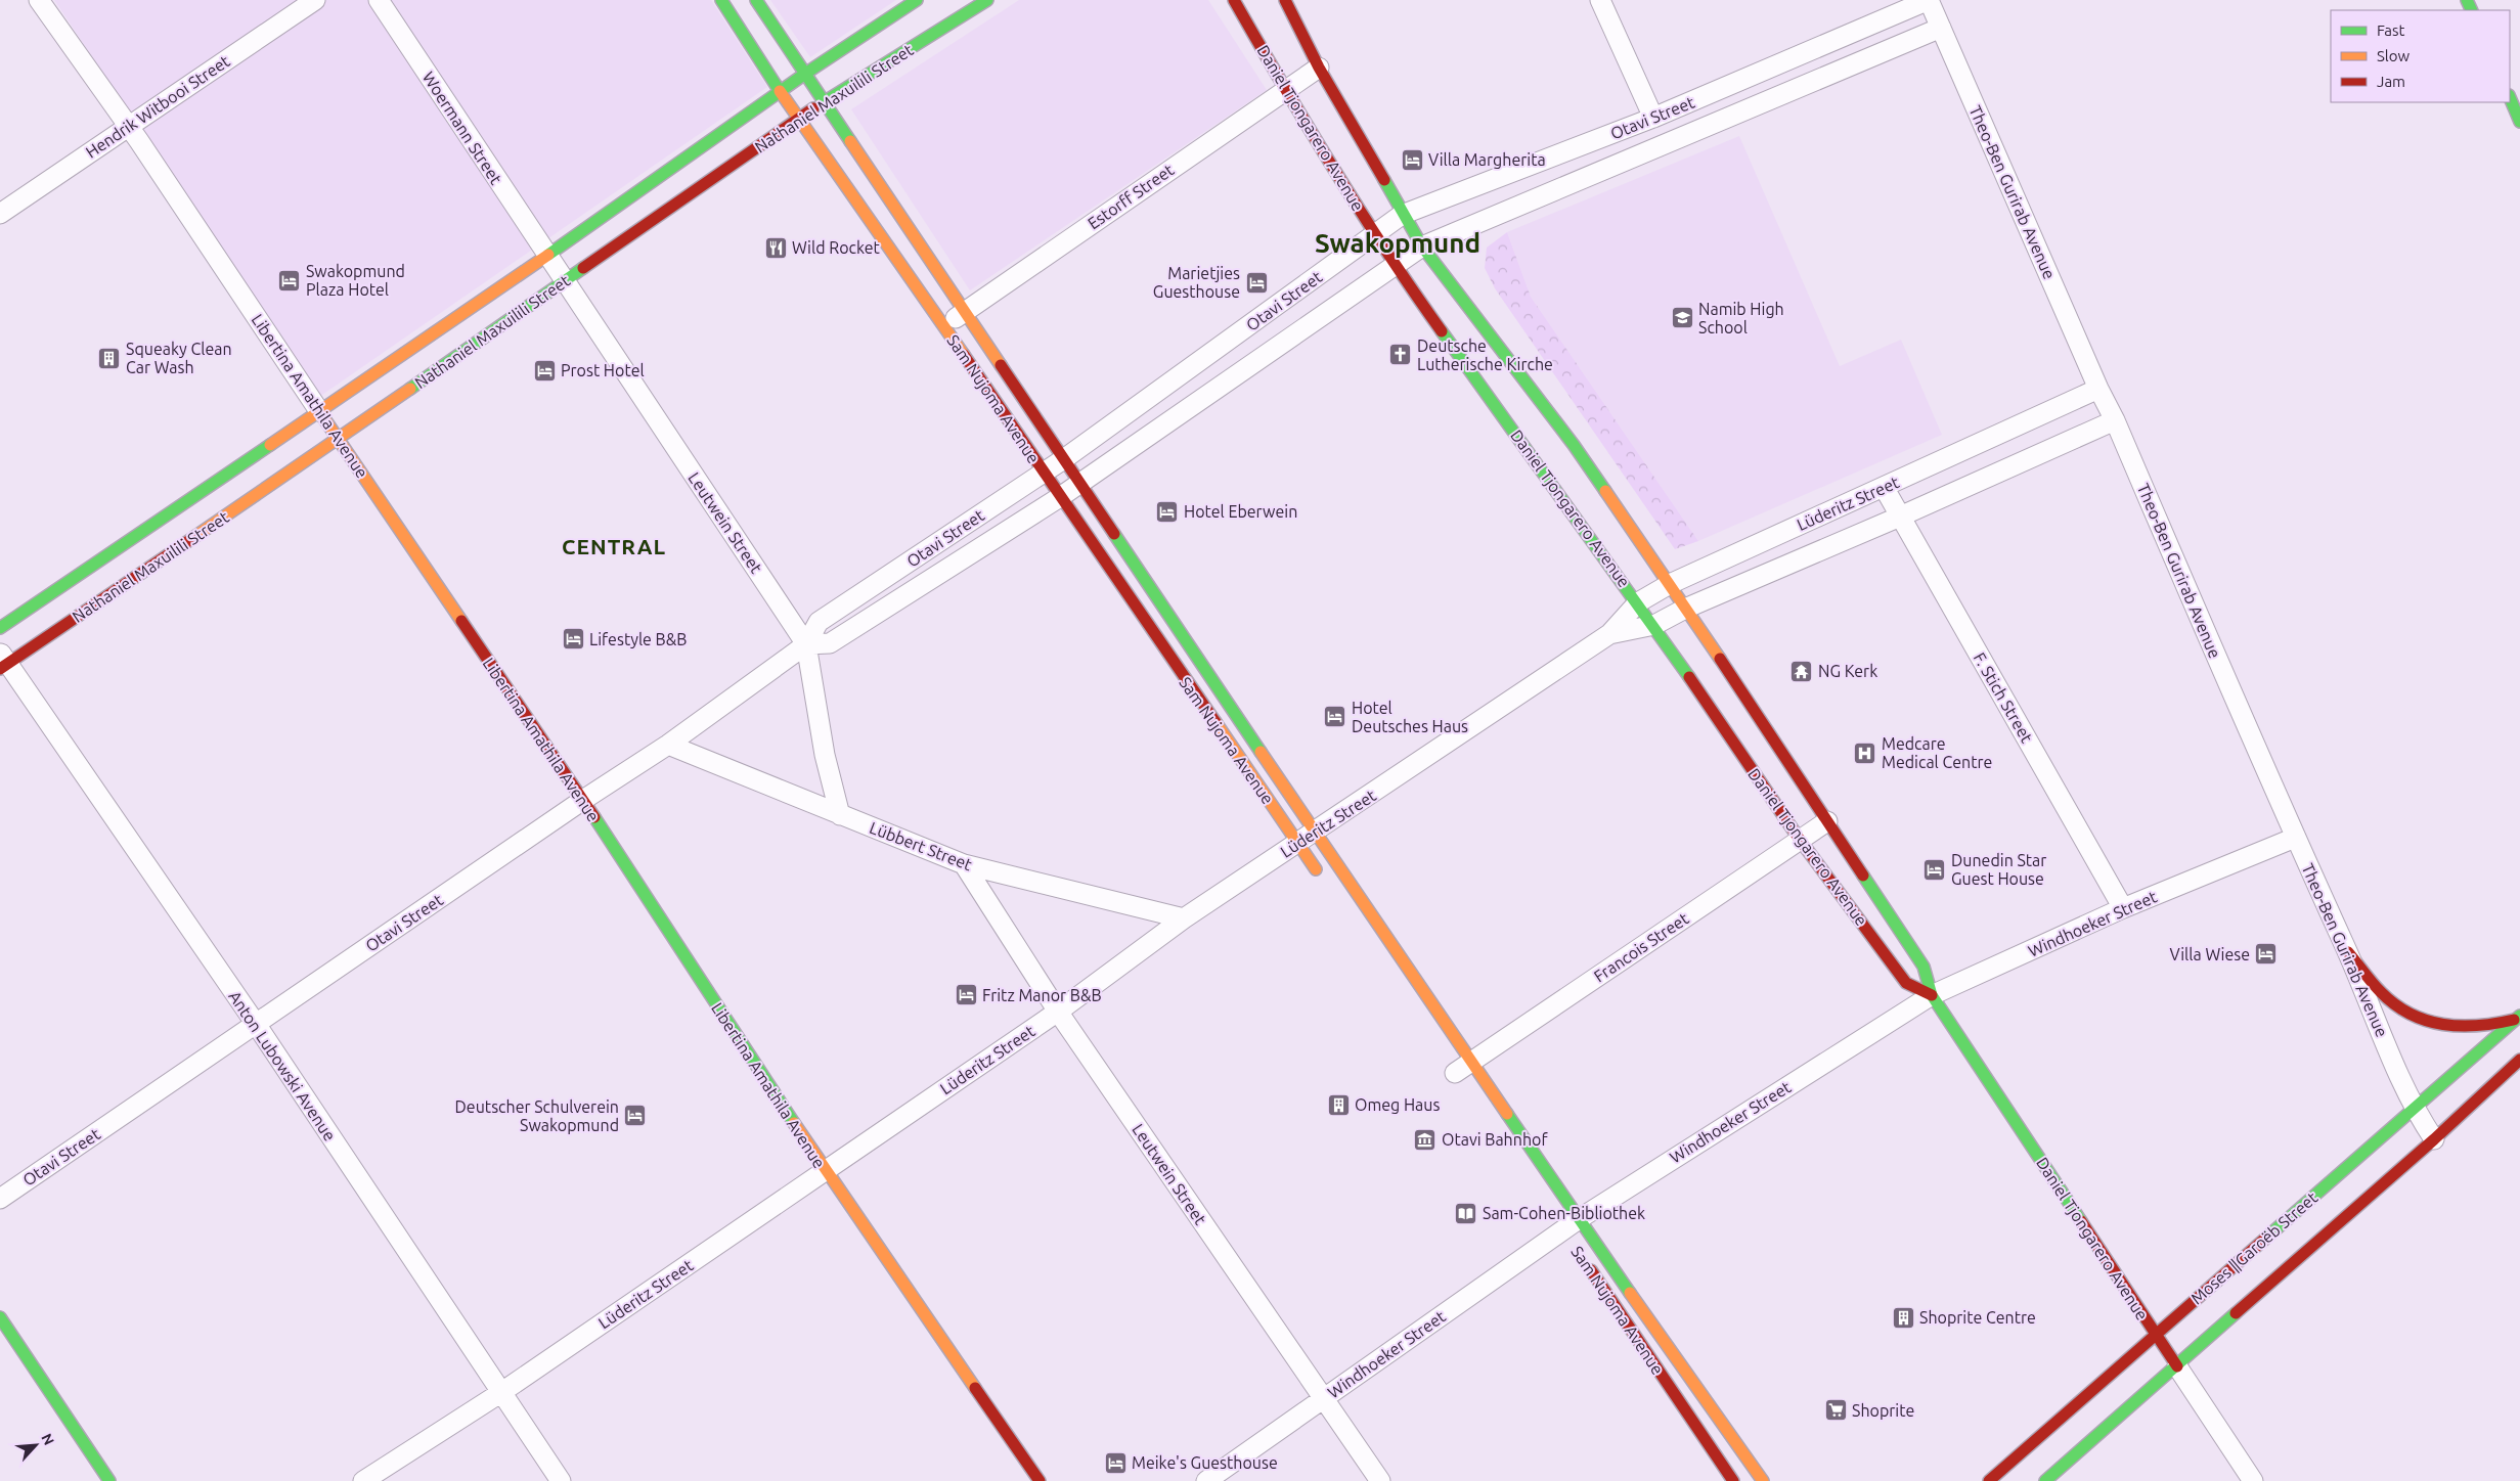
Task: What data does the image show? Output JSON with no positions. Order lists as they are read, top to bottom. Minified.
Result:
{"streets":{"main road":["Nathaniel Maxuilili Street","Daniel Tjongarero Avenue","Libertina Amathila Avenue","Sam Nujoma Avenue","Moses ǁGaroëb Street"],"street":["Hendrik Witbooi Street","Otavi Street","Woermann Street","Theo-Ben Gurirab Avenue","Estorff Street","Lüderitz Street","Leutwein Street","F. Stich Street","Lübbert Street","Windhoeker Street","Francois Street","Anton Lubowski Avenue"]},"crossings":[["Nathaniel Maxuilili Street","Woermann Street"],["Nathaniel Maxuilili Street","Libertina Amathila Avenue"],["Nathaniel Maxuilili Street","Sam Nujoma Avenue"],["Nathaniel Maxuilili Street","Leutwein Street"],["Nathaniel Maxuilili Street","Anton Lubowski Avenue"],["Hendrik Witbooi Street","Libertina Amathila Avenue"],["Otavi Street","Daniel Tjongarero Avenue"],["Otavi Street","Theo-Ben Gurirab Avenue"],["Otavi Street","Libertina Amathila Avenue"],["Otavi Street","Sam Nujoma Avenue"],["Otavi Street","Leutwein Street"],["Otavi Street","Lübbert Street"],["Otavi Street","Anton Lubowski Avenue"],["Woermann Street","Leutwein Street"],["Daniel Tjongarero Avenue","Estorff Street"],["Daniel Tjongarero Avenue","Lüderitz Street"],["Daniel Tjongarero Avenue","Windhoeker Street"],["Daniel Tjongarero Avenue","Francois Street"],["Daniel Tjongarero Avenue","Moses ǁGaroëb Street"],["Theo-Ben Gurirab Avenue","Lüderitz Street"],["Theo-Ben Gurirab Avenue","Windhoeker Street"],["Theo-Ben Gurirab Avenue","Moses ǁGaroëb Street"],["Estorff Street","Sam Nujoma Avenue"],["Libertina Amathila Avenue","Lüderitz Street"],["Sam Nujoma Avenue","Lüderitz Street"],["Sam Nujoma Avenue","Windhoeker Street"],["Sam Nujoma Avenue","Francois Street"],["Lüderitz Street","Leutwein Street"],["Lüderitz Street","F. Stich Street"],["Lüderitz Street","Lübbert Street"],["Lüderitz Street","Anton Lubowski Avenue"],["Leutwein Street","Lübbert Street"],["Leutwein Street","Windhoeker Street"],["F. Stich Street","Windhoeker Street"]],"districts":["Swakopmund","CENTRAL"],"places":{"hotel":["Villa Margherita","Swakopmund Plaza Hotel","Marietjies Guesthouse","Prost Hotel","Hotel Eberwein","Lifestyle B&B","Hotel Deutsches Haus","Dunedin Star Guest House","Villa Wiese","Fritz Manor B&B","Deutscher Schulverein Swakopmund","Meike's Guesthouse"],"restaurant":["Wild Rocket"],"school or university":["Namib High School"],"church":["Deutsche Lutherische Kirche"],"building":["Squeaky Clean Car Wash","Omeg Haus","Shoprite Centre"],"temple":["NG Kerk"],"hospital":["Medcare Medical Centre"],"museum":["Otavi Bahnhof"],"library":["Sam-Cohen-Bibliothek"],"supermarket":["Shoprite"]},"legend":["Fast","Slow","Jam"],"north":"top right"}
